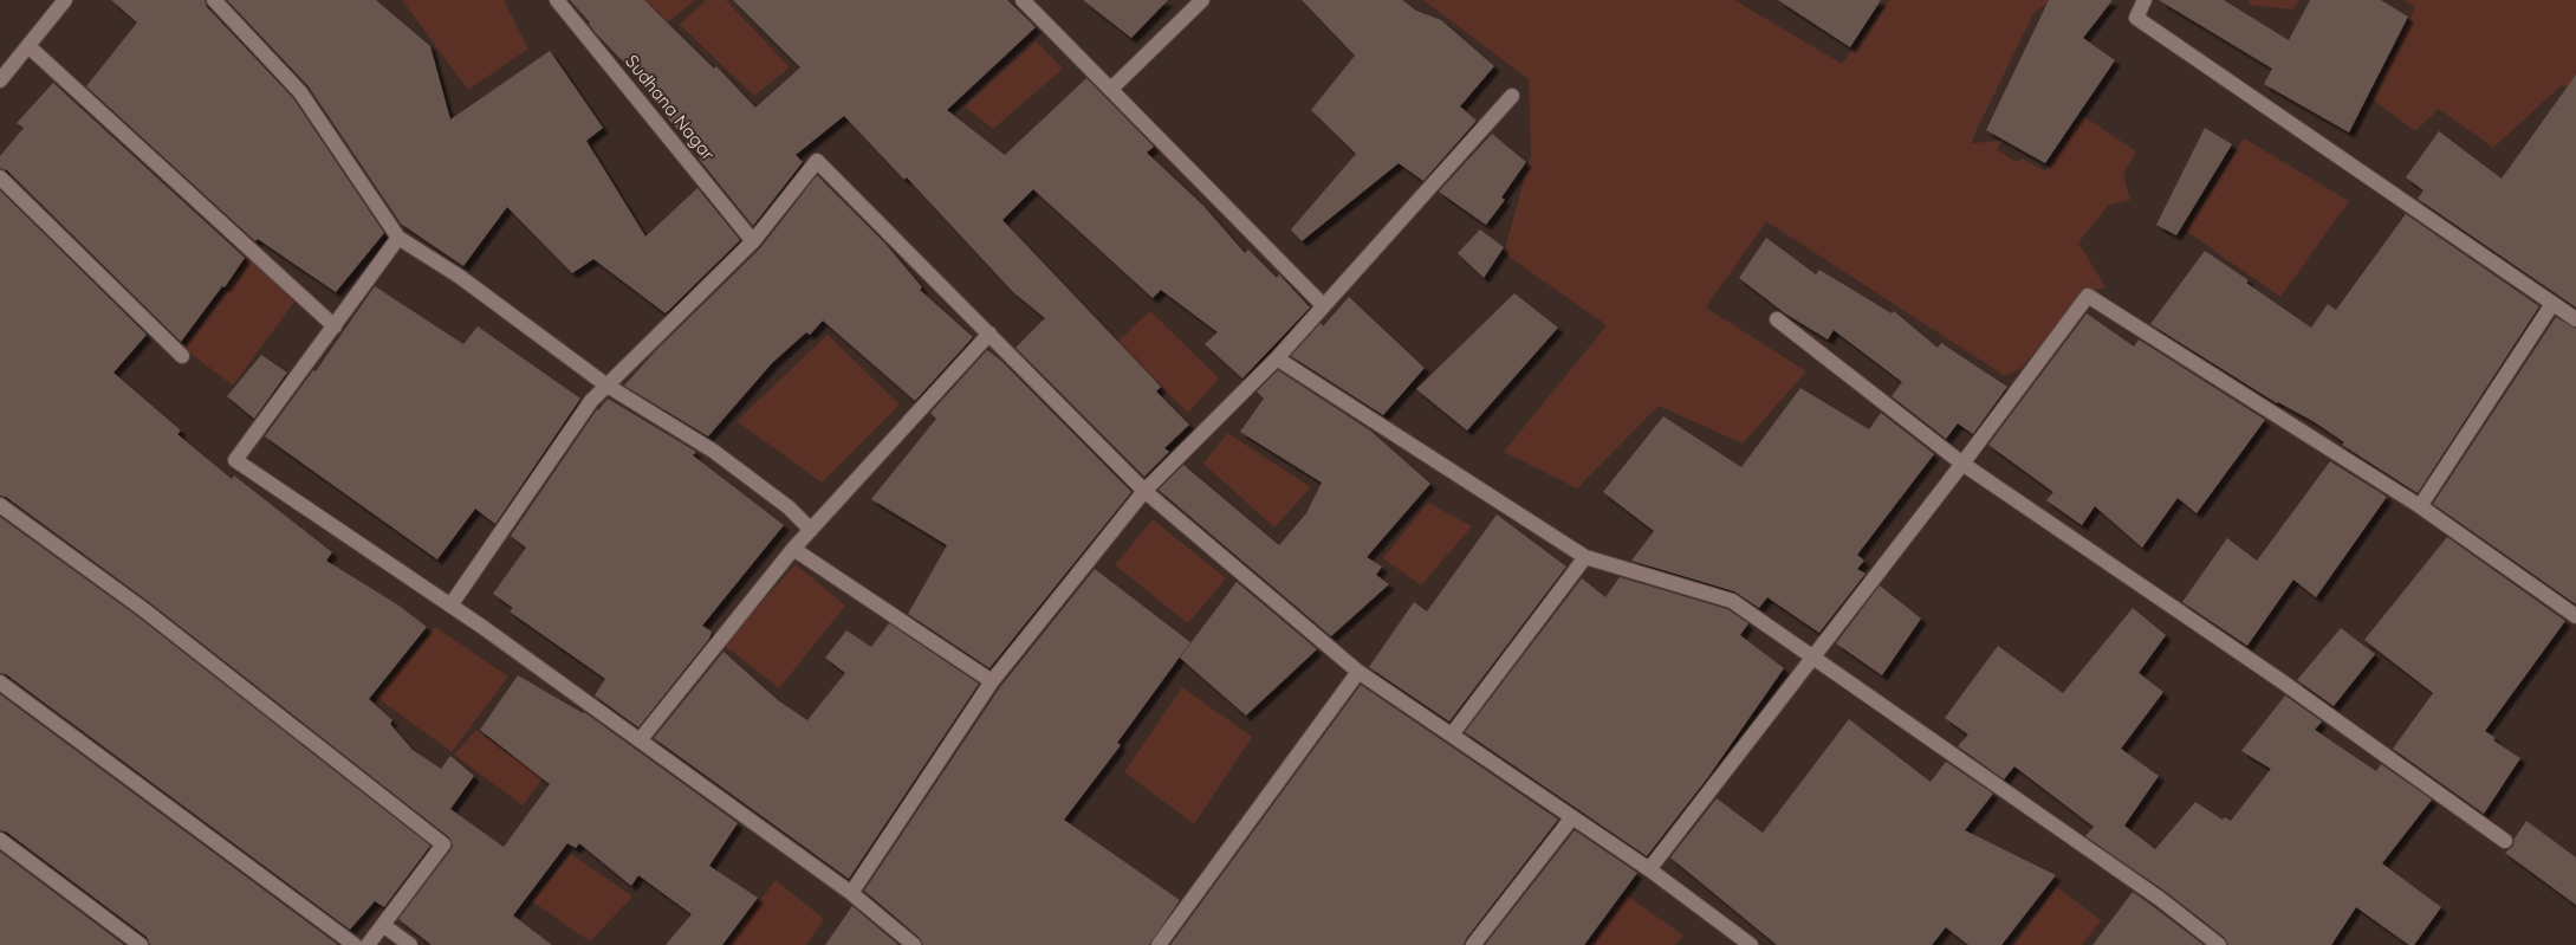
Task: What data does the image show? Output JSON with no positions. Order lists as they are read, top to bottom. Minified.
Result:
{"streets":{"street":["Sudhana Nagar"]}}
